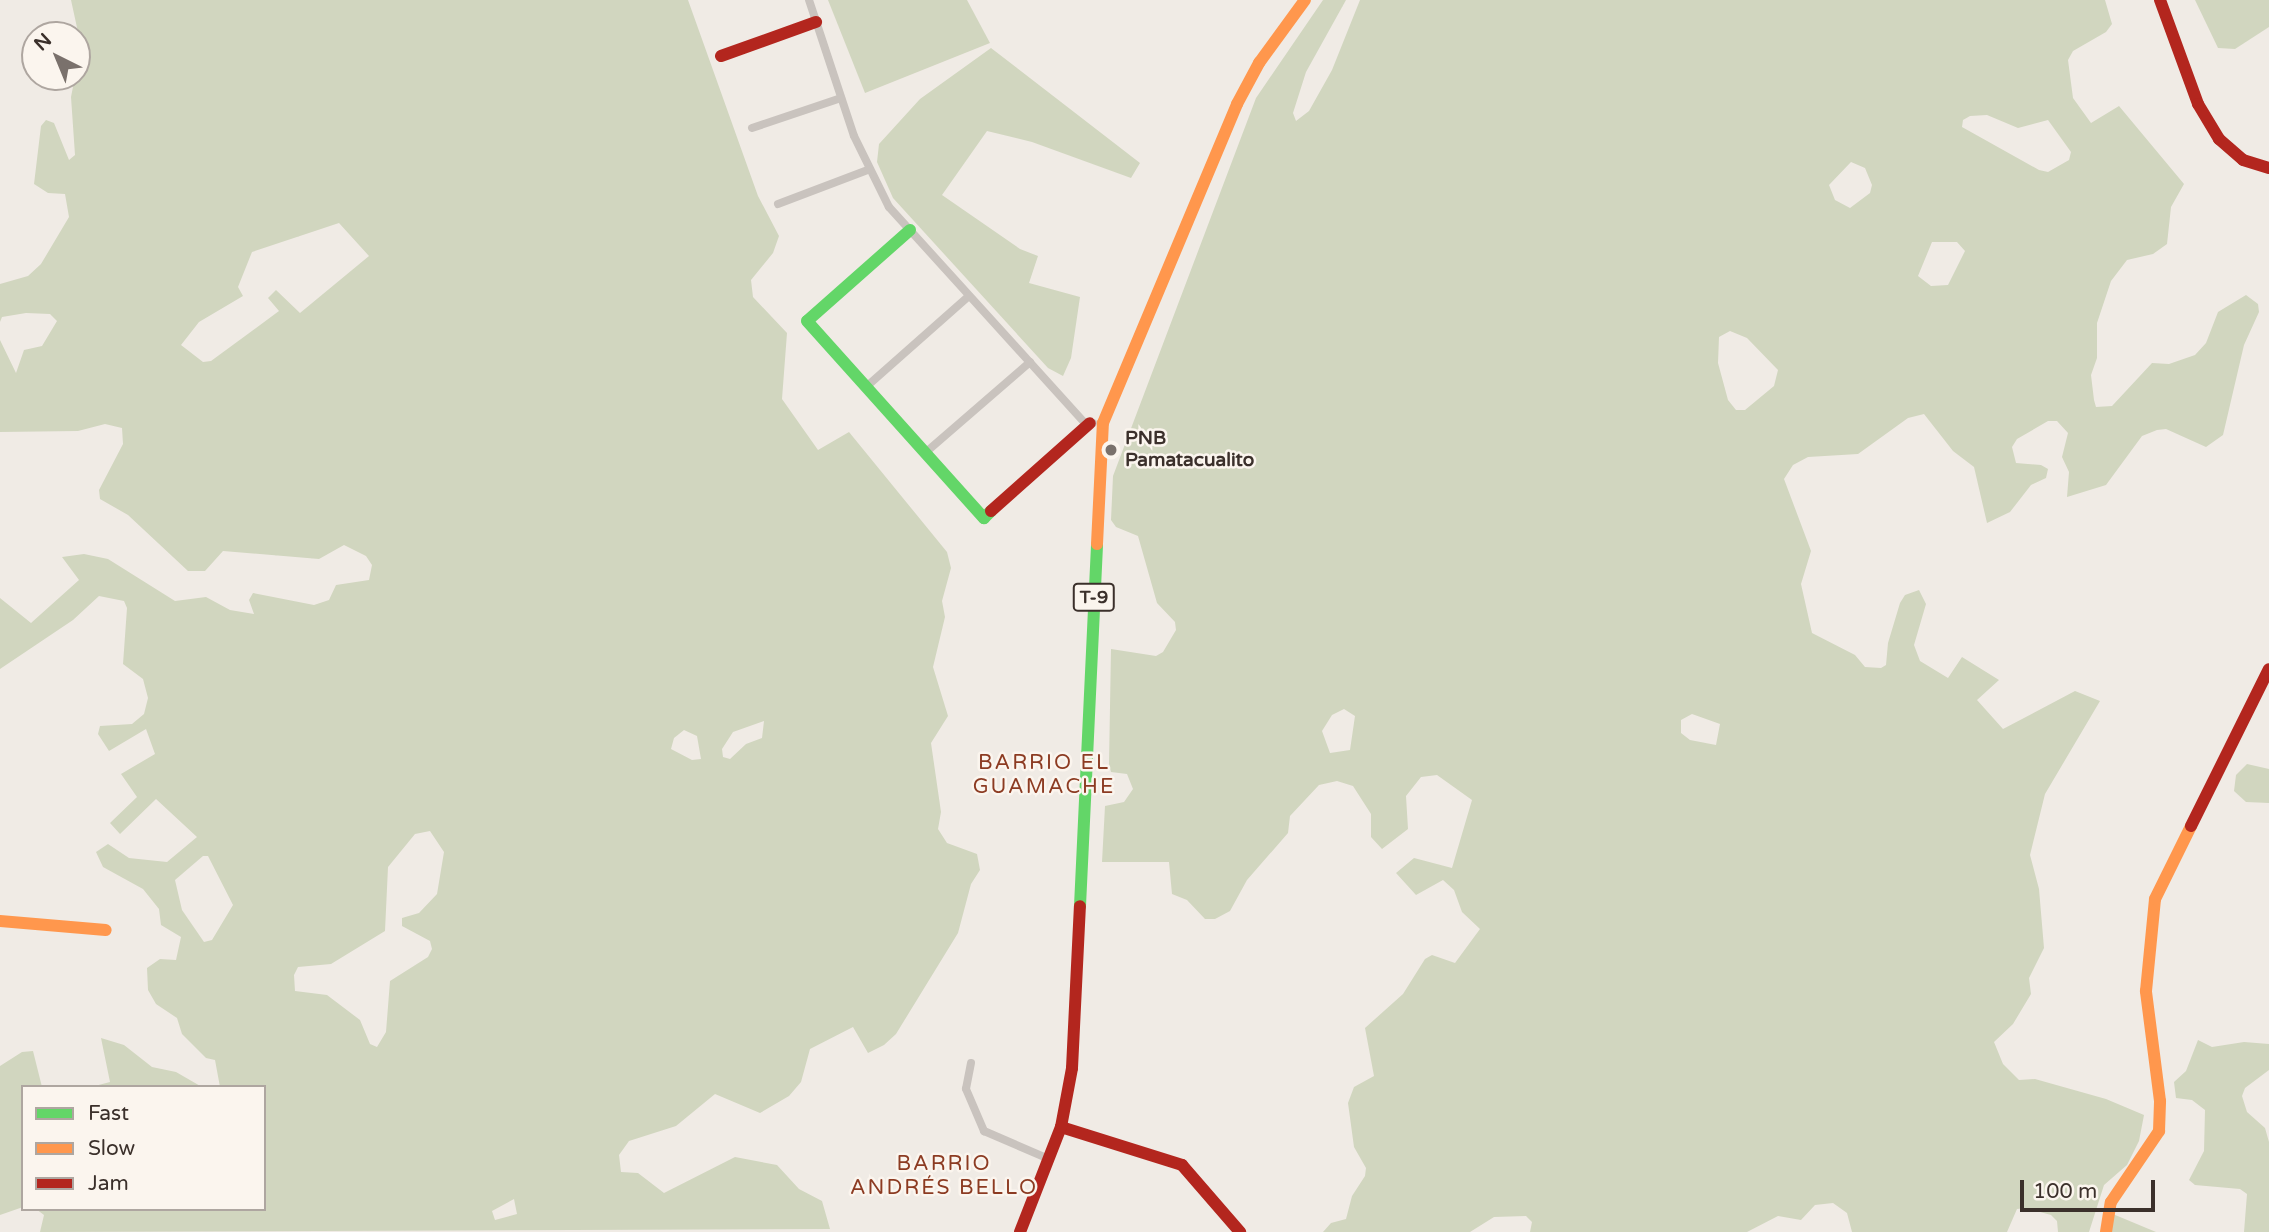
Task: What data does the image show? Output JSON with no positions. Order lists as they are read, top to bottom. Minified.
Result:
{"streets":{"main road":["T-9"]},"districts":["BARRIO EL GUAMACHE","BARRIO ANDRÉS BELLO"],"places":["PNB Pamatacualito"],"legend":["Fast","Slow","Jam"],"scale_bar":"100 m","north":"top left"}
